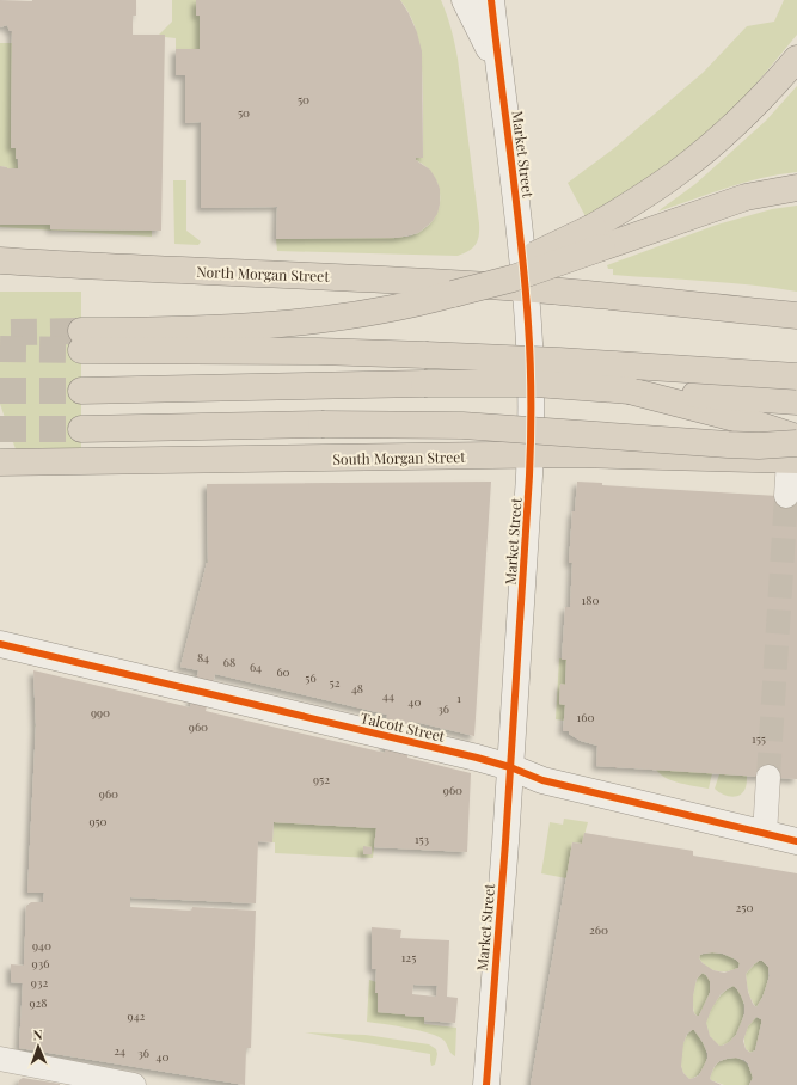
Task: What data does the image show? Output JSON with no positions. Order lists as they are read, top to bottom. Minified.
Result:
{"streets":{"highway":["North Morgan Street","South Morgan Street"],"street":["Market Street","Talcott Street"]},"crossings":[["Market Street","North Morgan Street"],["Market Street","South Morgan Street"],["Market Street","Talcott Street"]],"house_numbers":["50","50","180","84","68","64","60","56","52","48","44","1","40","36","990","160","960","155","952","960","960","950","153","250","260","940","125","936","932","928","942","24","36","40"],"north":"top"}
